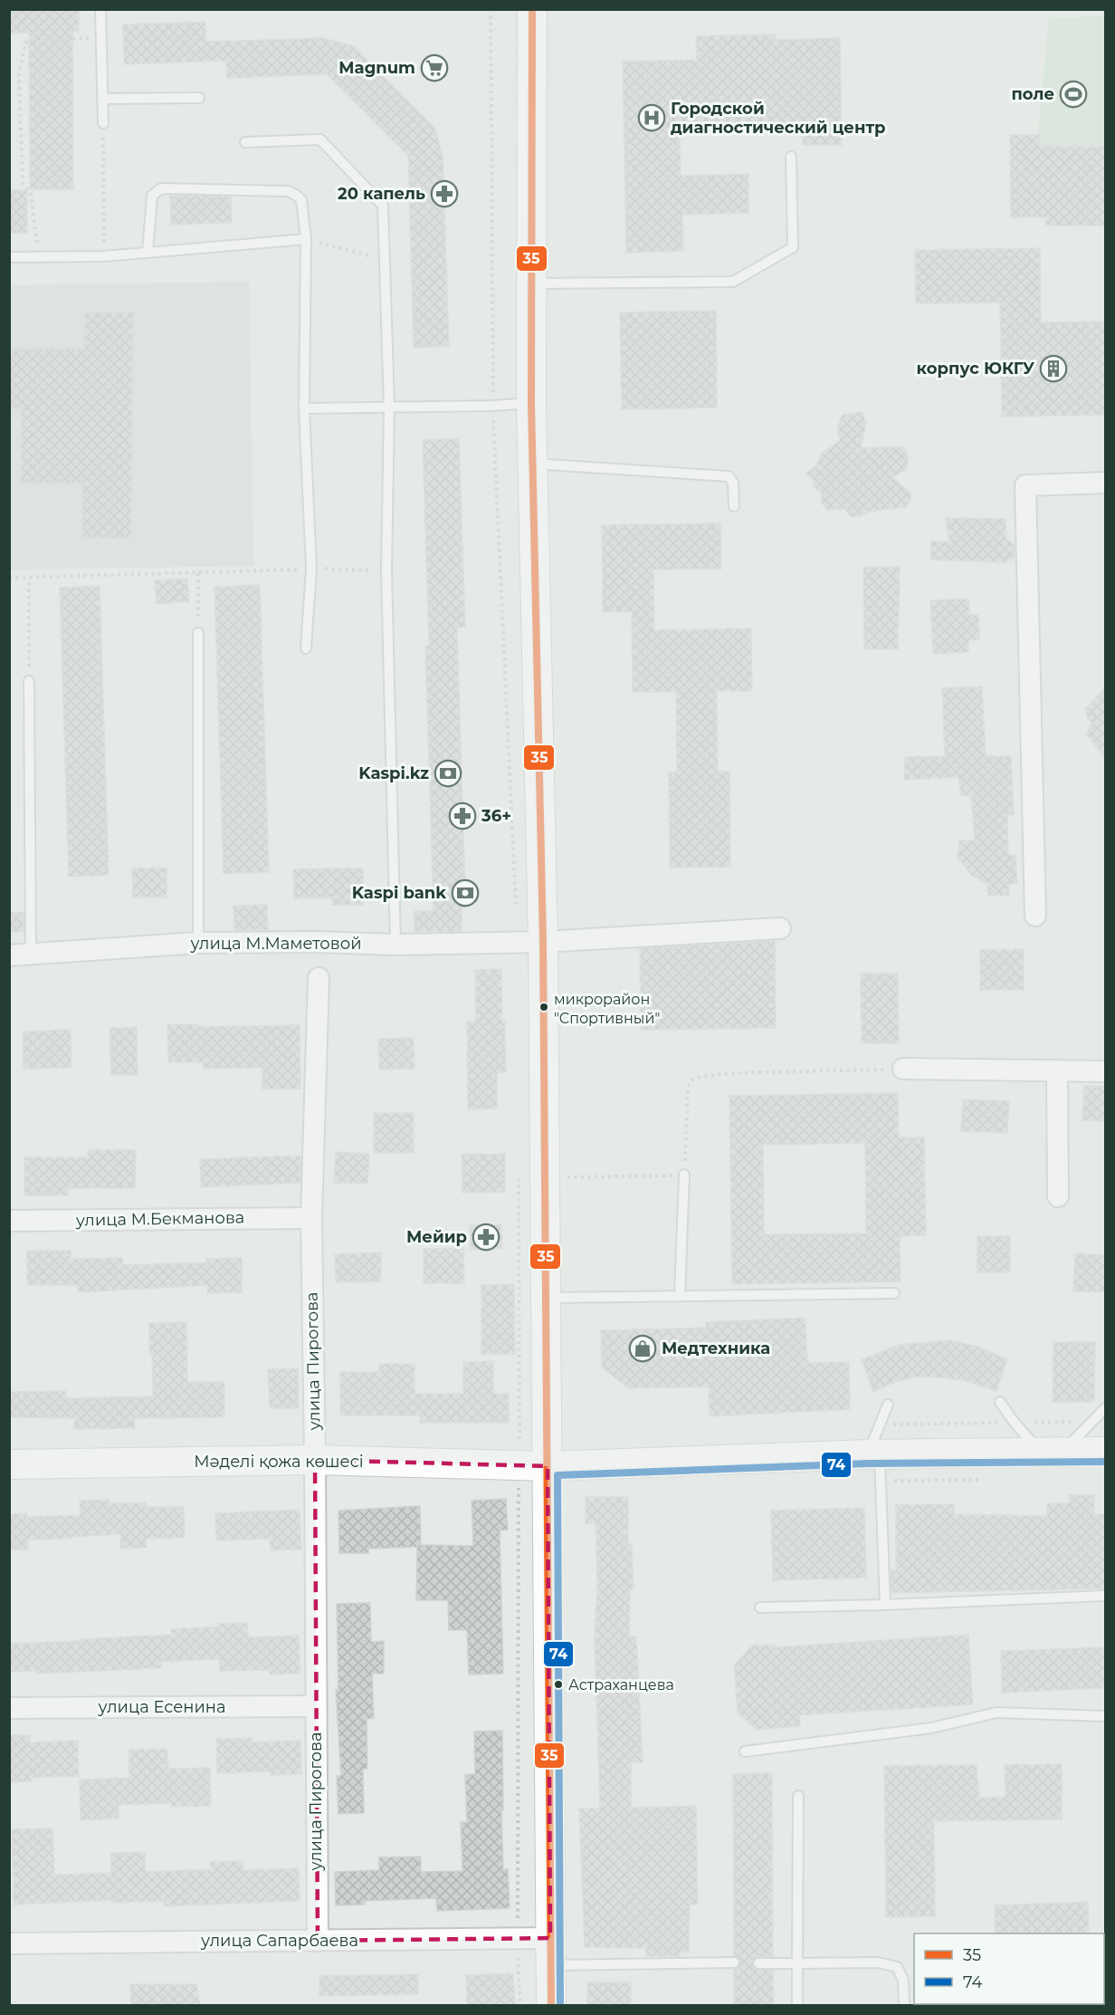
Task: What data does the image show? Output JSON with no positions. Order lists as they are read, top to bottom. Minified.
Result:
{"streets":{"main road":["Мәделі қожа көшесі"],"street":["улица М.Маметовой","улица М.Бекманова","улица Пирогова","улица Есенина","улица Сапарбаева"]},"crossings":[["улица М.Бекманова","улица Пирогова"],["улица Пирогова","Мәделі қожа көшесі"],["улица Пирогова","улица Есенина"],["улица Пирогова","улица Сапарбаева"]],"places":{"supermarket":["Magnum"],"sports":["поле"],"hospital":["Городской диагностический центр"],"pharmacy":["20 капель","36+","Мейир"],"building":["корпус ЮКГУ"],"bank":["Kaspi.kz","Kaspi bank"],"other":["микрорайон \"Спортивный\"","Астраханцева"],"shop":["Медтехника"]},"lines":["transit line 35","transit line 74"],"legend":["35","74"]}
